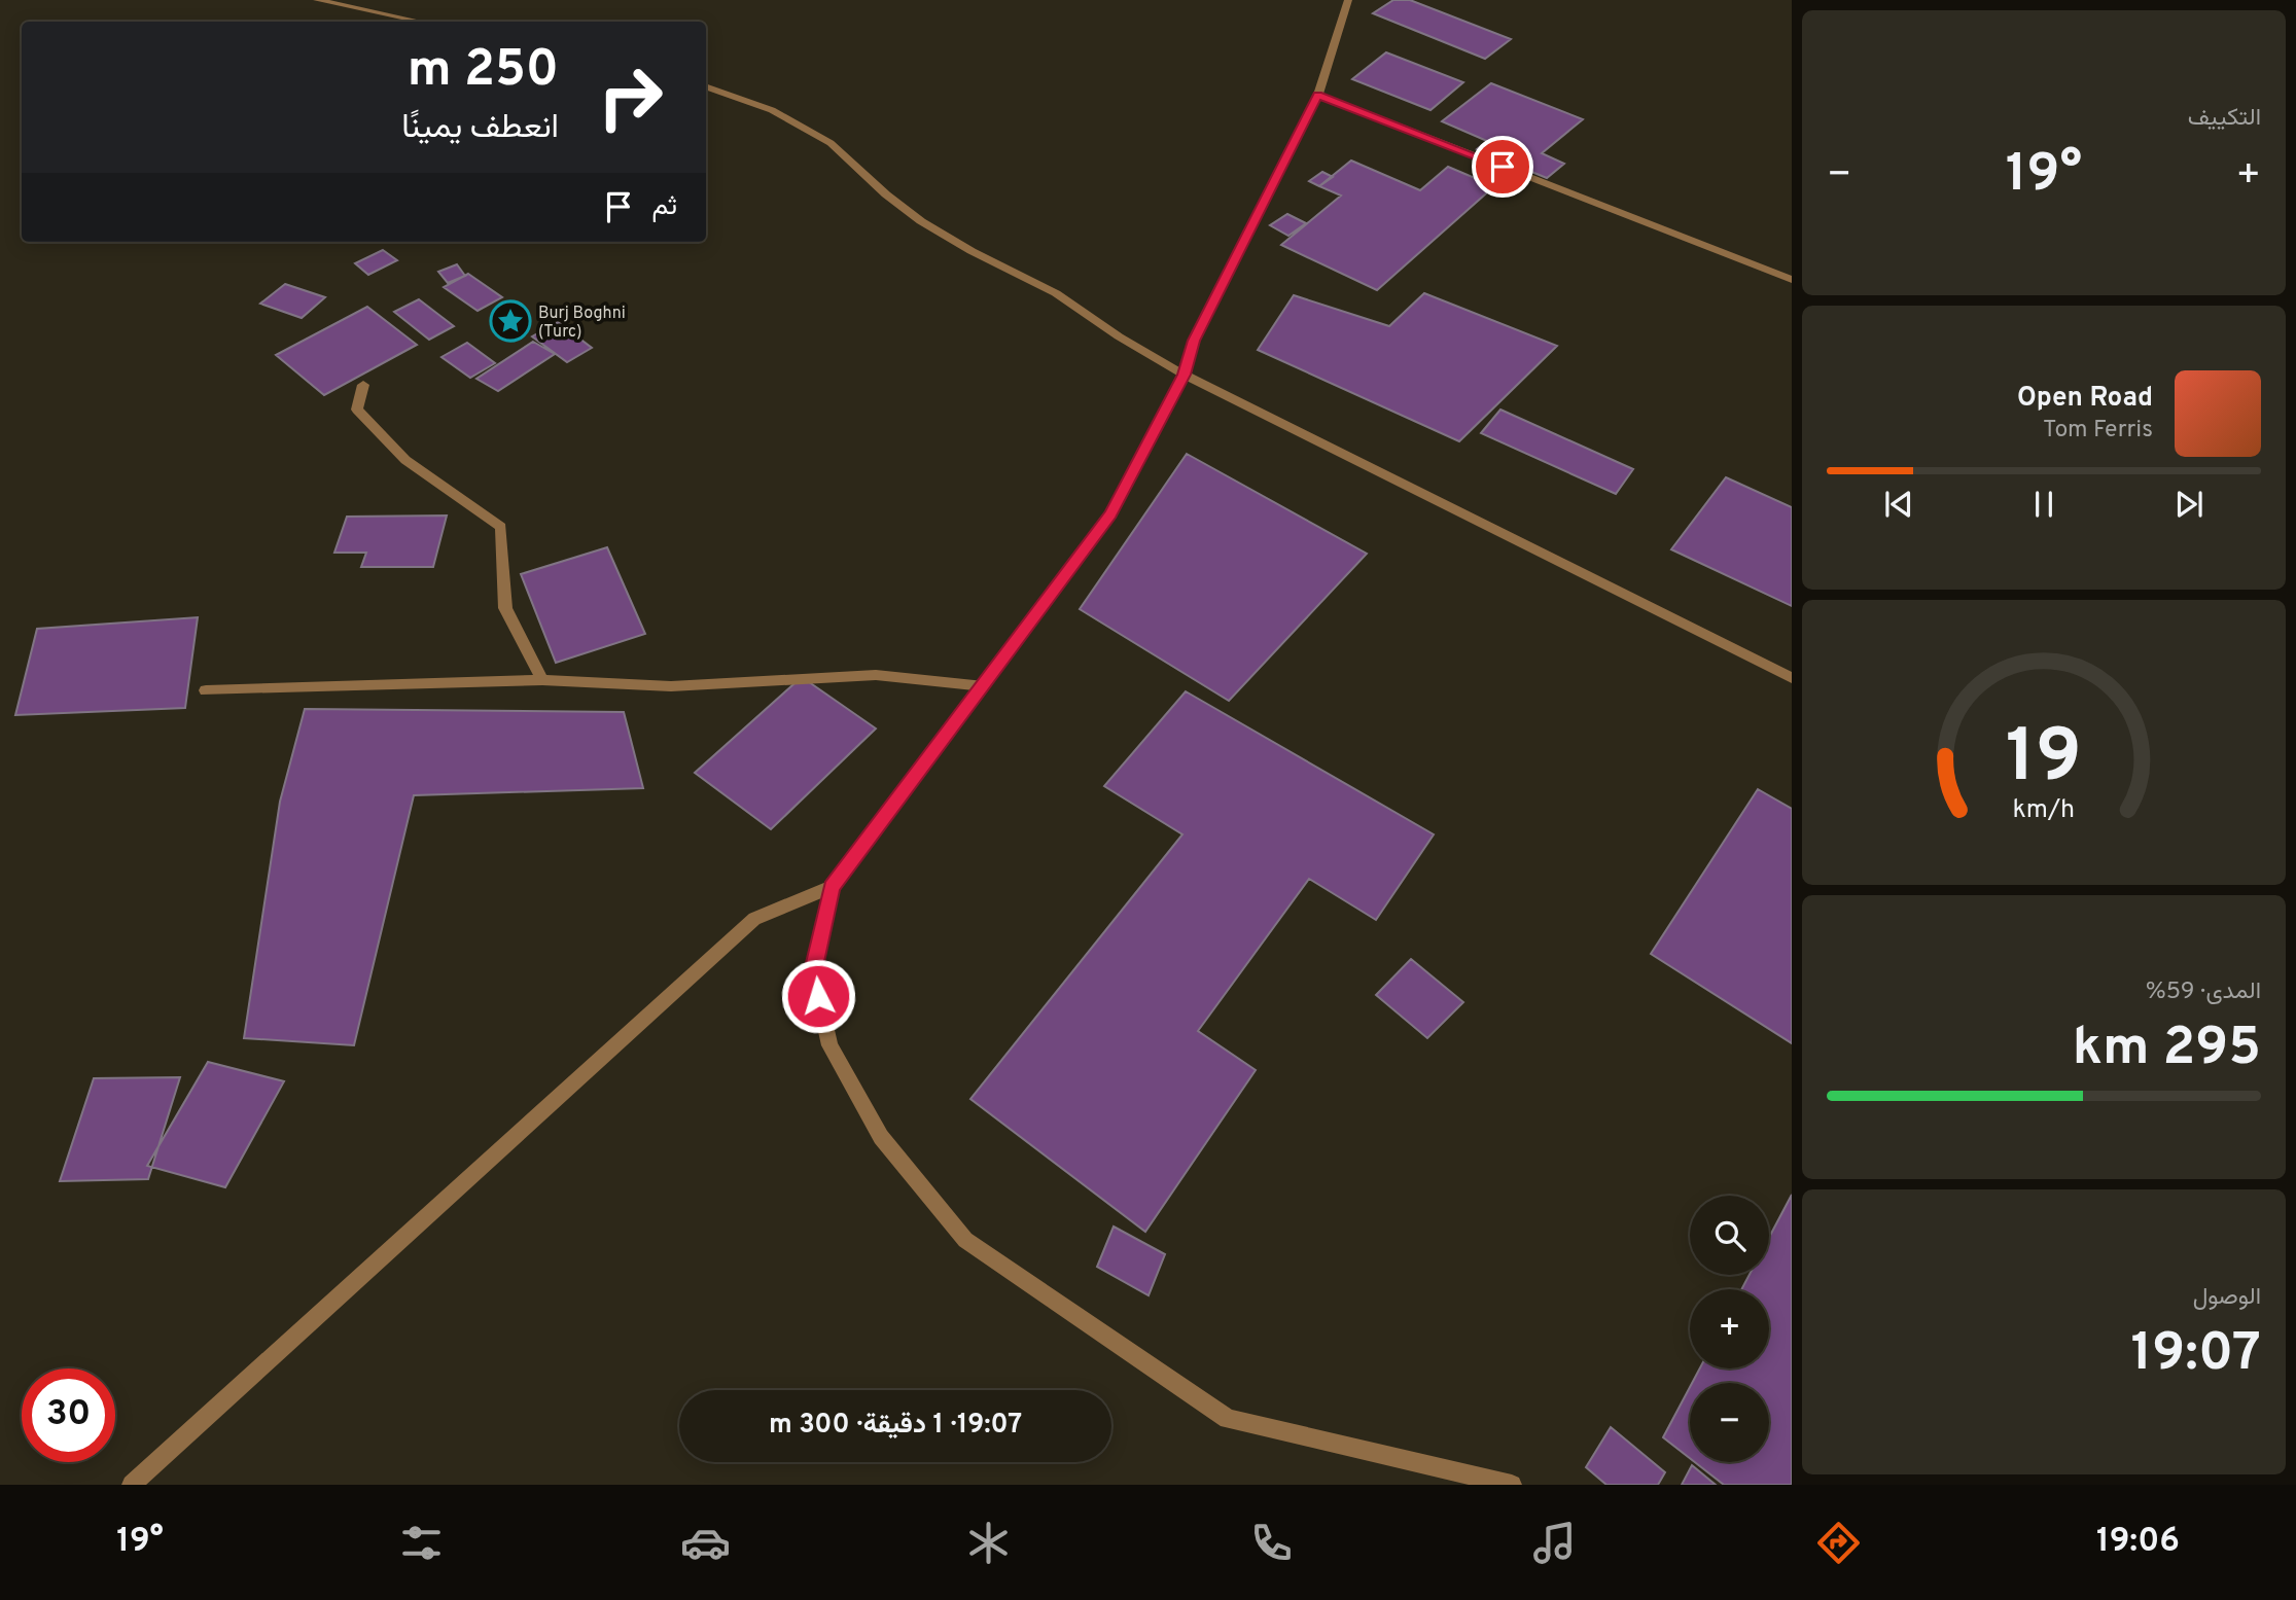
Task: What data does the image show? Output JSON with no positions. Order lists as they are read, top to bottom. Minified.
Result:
{"places":{"place":["Burj Boghni (Turc)"]},"page":{"tile":["التكييف",["المدى · 59%","295 km"],["الوصول","19:07"]],"turn":["250 m","انعطف يمينًا"],"heat":["−","19°","+"],"then":"ثم","song":["Open Road","Tom Ferris"],"map_buttons":["+","−"],"limit":"30","trip":"19:07 · 1 دقيقة · 300 m","tabs":["19:06","19°"],"gauge":["19","km/h"]}}
